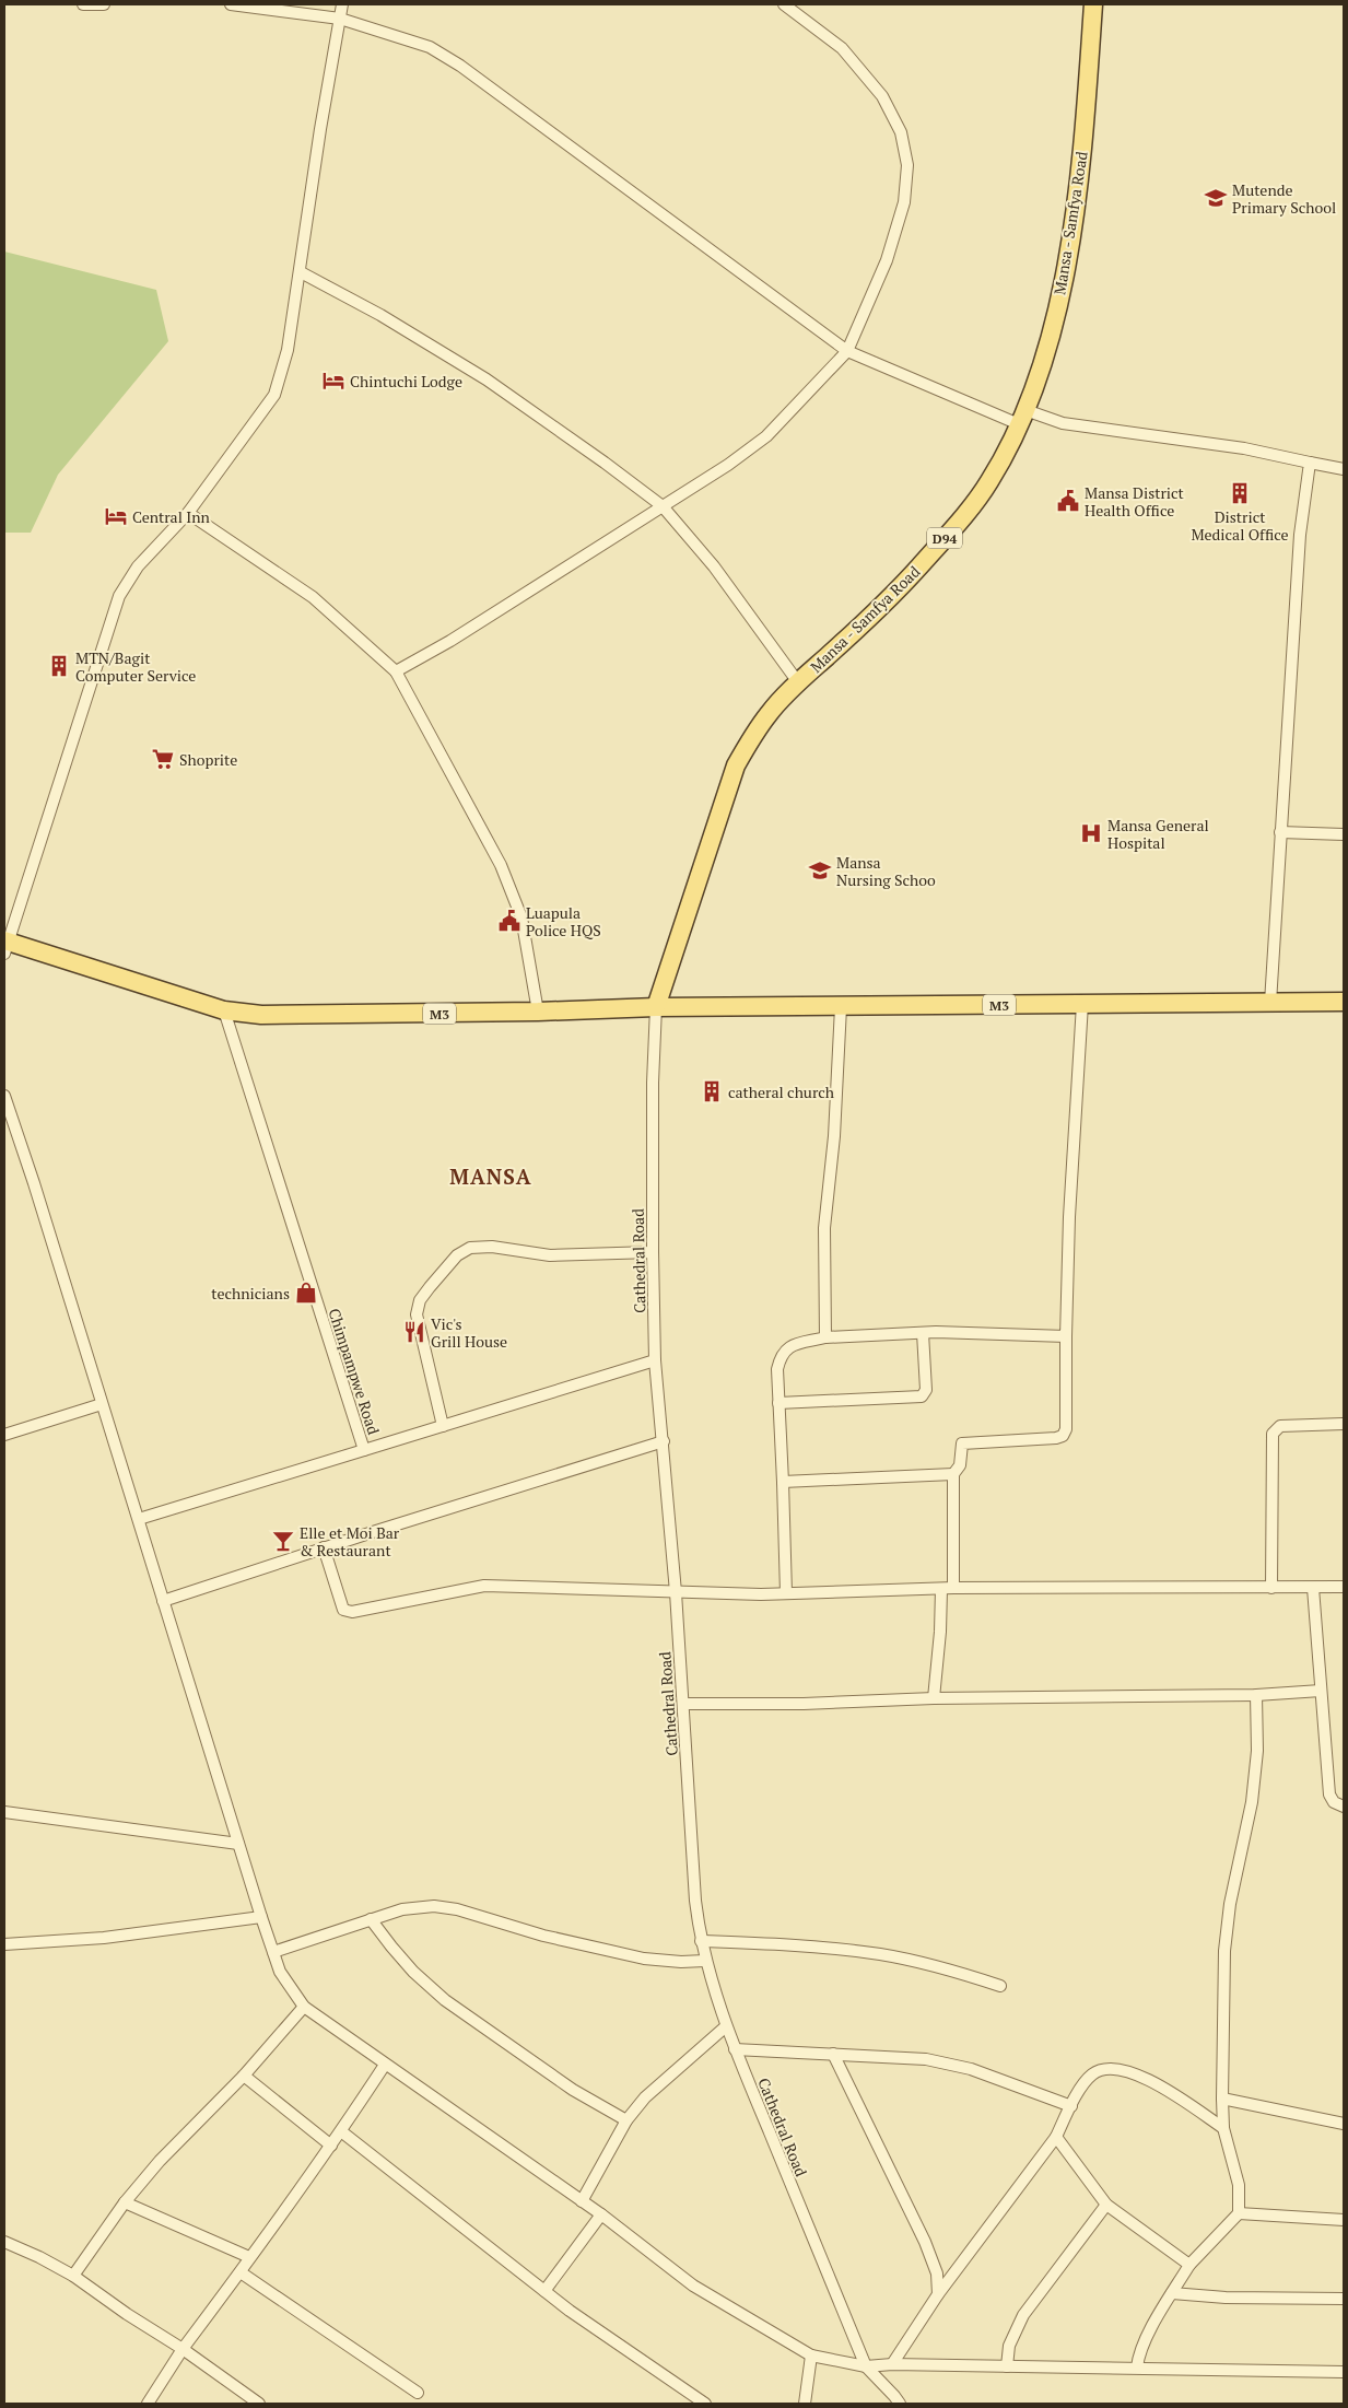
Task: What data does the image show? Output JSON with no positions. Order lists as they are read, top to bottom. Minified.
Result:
{"streets":{"main road":["Mansa - Samfya Road","D94","M3"],"street":["Cathedral Road","Chimpampwe Road"]},"crossings":[["Mansa - Samfya Road","M3"],["Mansa - Samfya Road","Cathedral Road"],["M3","Cathedral Road"],["M3","Chimpampwe Road"],["Cathedral Road","Chimpampwe Road"]],"districts":["MANSA"],"places":{"school or university":["Mutende Primary School","Mansa Nursing Schoo"],"hotel":["Chintuchi Lodge","Central Inn"],"building":["District Medical Office","MTN/Bagit Computer Service","catheral church"],"public building":["Mansa District Health Office","Luapula Police HQS"],"supermarket":["Shoprite"],"hospital":["Mansa General Hospital"],"shop":["technicians"],"restaurant":["Vic's Grill House"],"bar":["Elle et Moi Bar & Restaurant"]}}
